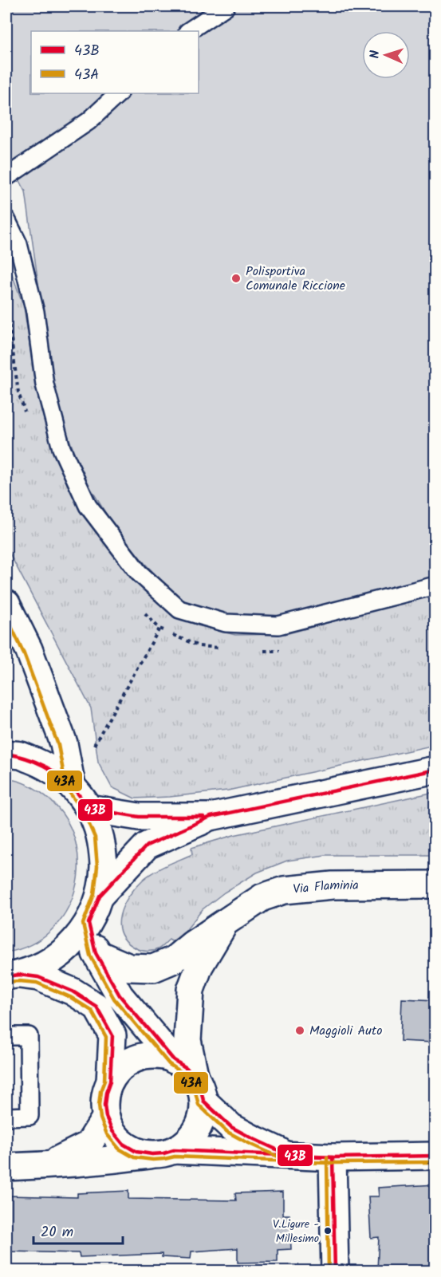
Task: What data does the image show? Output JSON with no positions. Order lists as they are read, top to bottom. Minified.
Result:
{"streets":{"street":["Via Flaminia"]},"places":["Polisportiva Comunale Riccione","Maggioli Auto","V.Ligure - Millesimo"],"lines":["transit line 43A","transit line 43B"],"legend":["43B","43A"],"scale_bar":"20 m","north":"left"}
